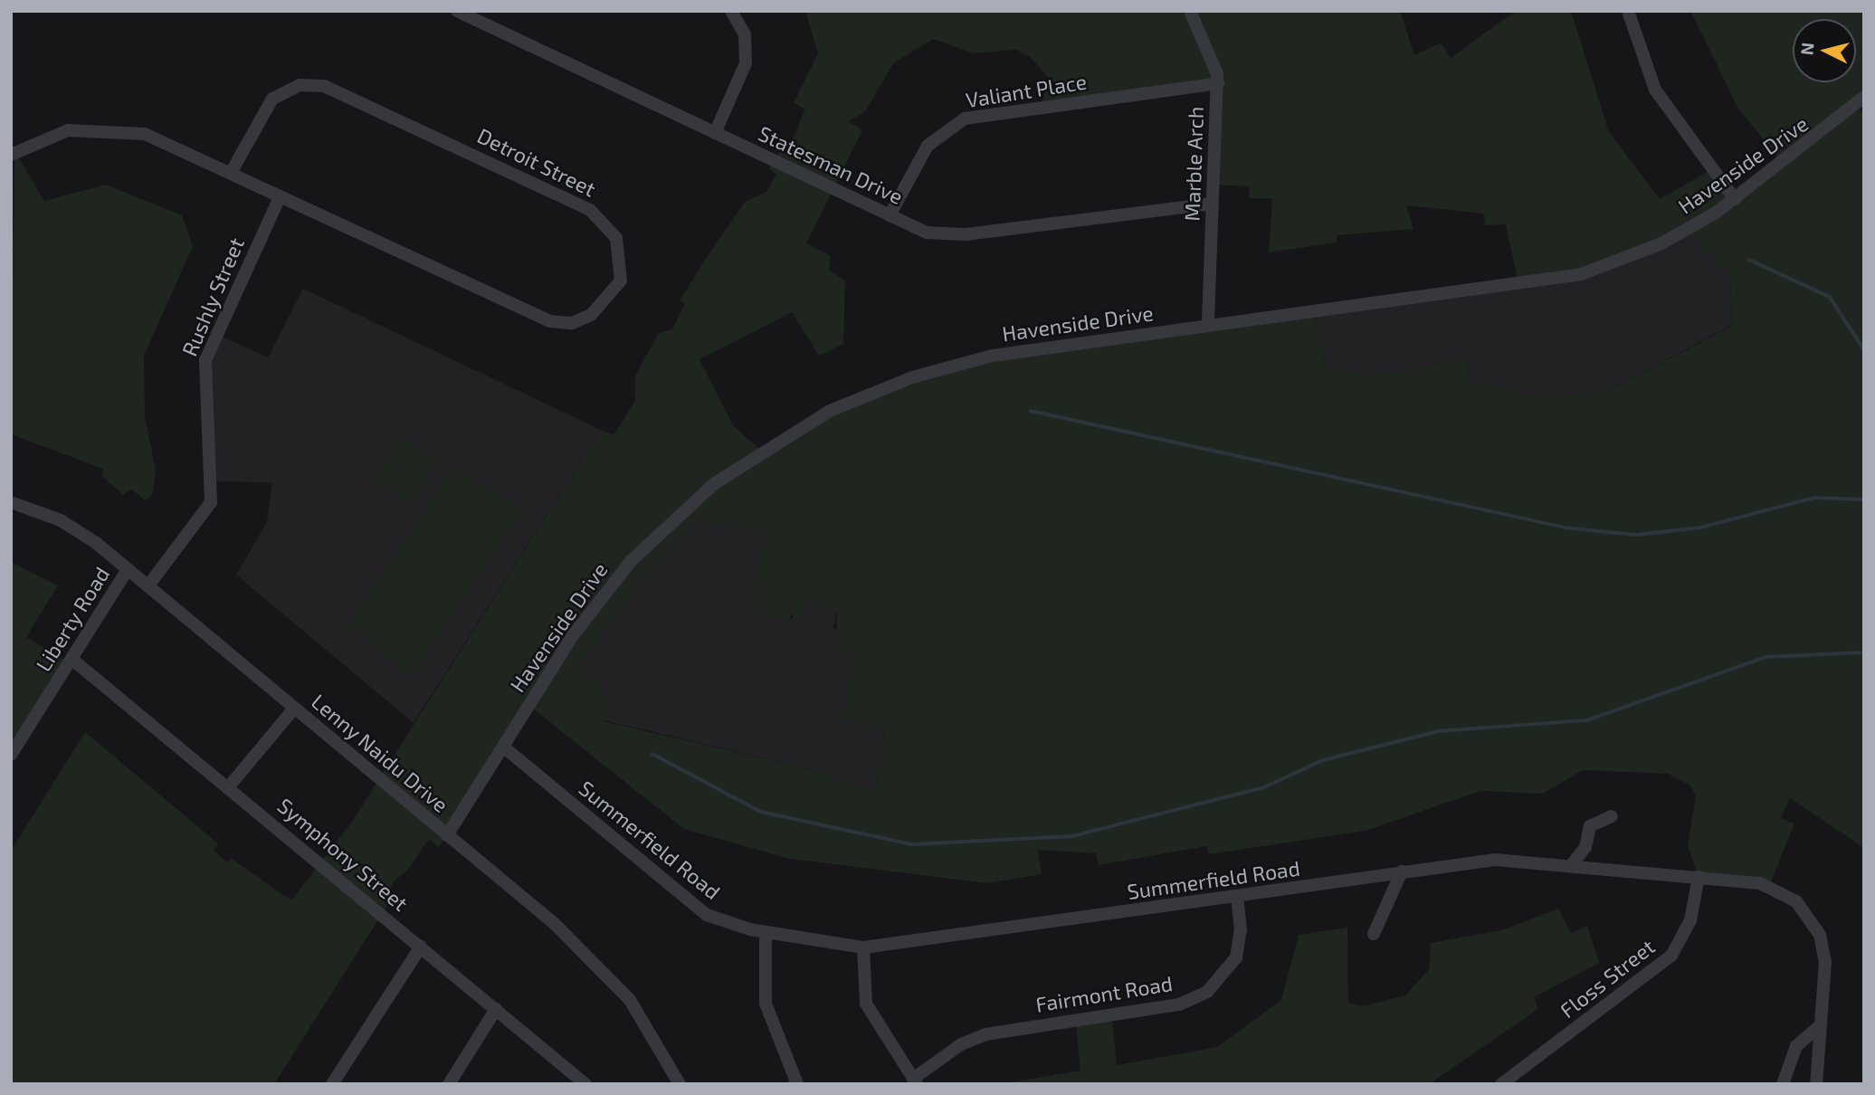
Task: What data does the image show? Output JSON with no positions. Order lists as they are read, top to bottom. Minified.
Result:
{"streets":{"street":["Valiant Place","Detroit Street","Marble Arch","Statesman Drive","Havenside Drive","Rushly Street","Liberty Road","Lenny Naidu Drive","Summerfield Road","Symphony Street","Floss Street","Fairmont Road"]},"crossings":[["Valiant Place","Marble Arch"],["Valiant Place","Statesman Drive"],["Detroit Street","Rushly Street"],["Marble Arch","Statesman Drive"],["Marble Arch","Havenside Drive"],["Havenside Drive","Lenny Naidu Drive"],["Havenside Drive","Summerfield Road"],["Rushly Street","Lenny Naidu Drive"],["Liberty Road","Lenny Naidu Drive"],["Liberty Road","Symphony Street"],["Summerfield Road","Floss Street"],["Summerfield Road","Fairmont Road"]],"north":"left"}
